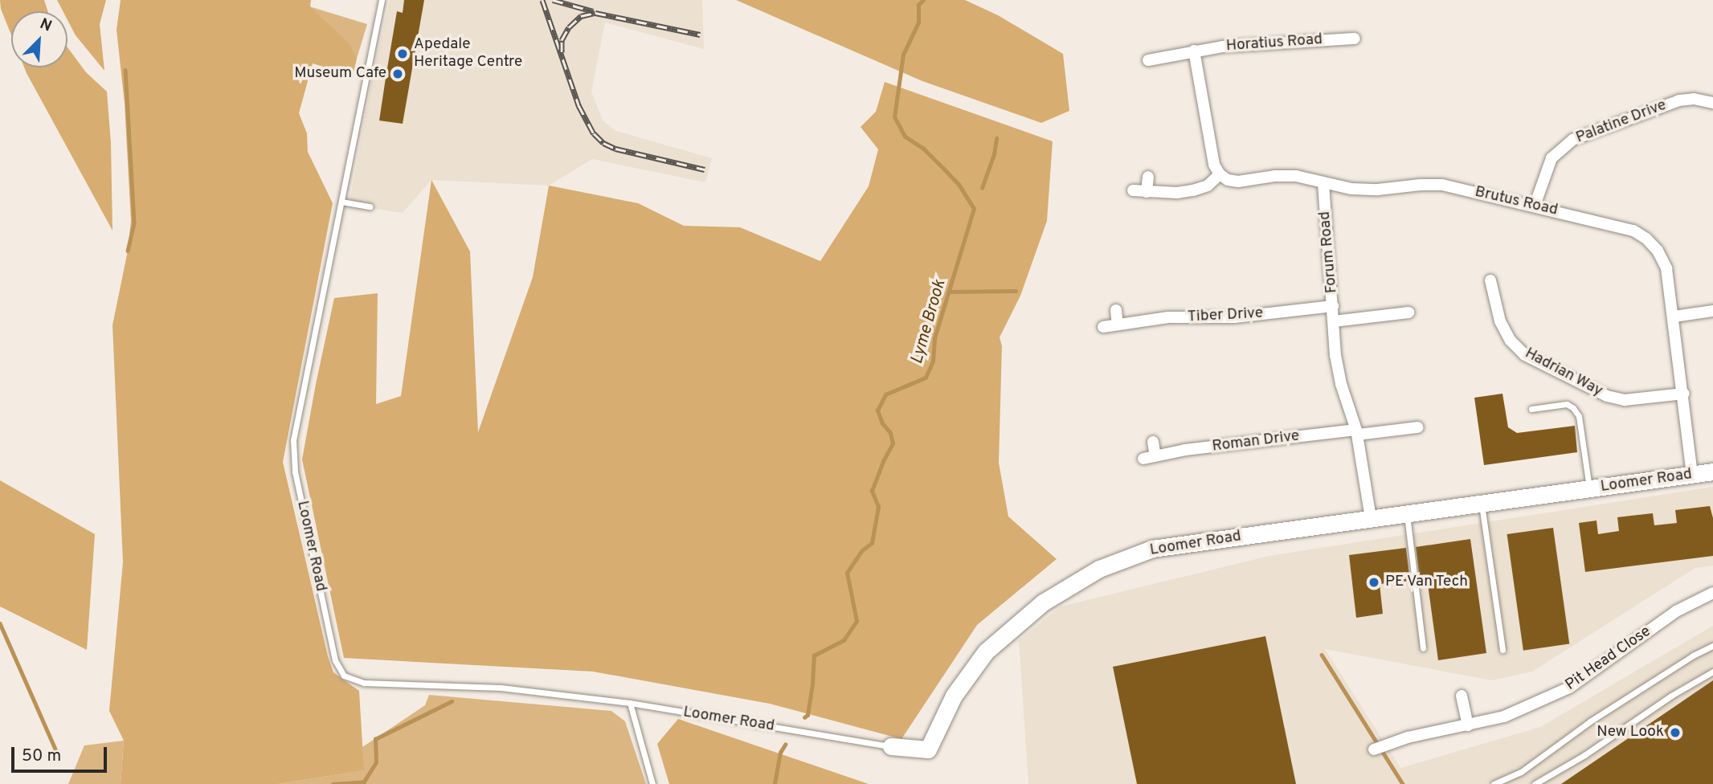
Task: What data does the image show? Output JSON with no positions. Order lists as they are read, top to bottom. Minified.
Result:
{"streets":{"street":["Horatius Road","Palatine Drive","Brutus Road","Forum Road","Tiber Drive","Hadrian Way","Roman Drive","Loomer Road","Pit Head Close"]},"crossings":[["Palatine Drive","Brutus Road"],["Brutus Road","Forum Road"],["Brutus Road","Hadrian Way"],["Brutus Road","Loomer Road"],["Forum Road","Tiber Drive"],["Forum Road","Roman Drive"],["Forum Road","Loomer Road"]],"water":["Lyme Brook"],"places":["Apedale Heritage Centre","Museum Cafe","PE Van Tech","New Look"],"scale_bar":"50 m","north":"top right"}
